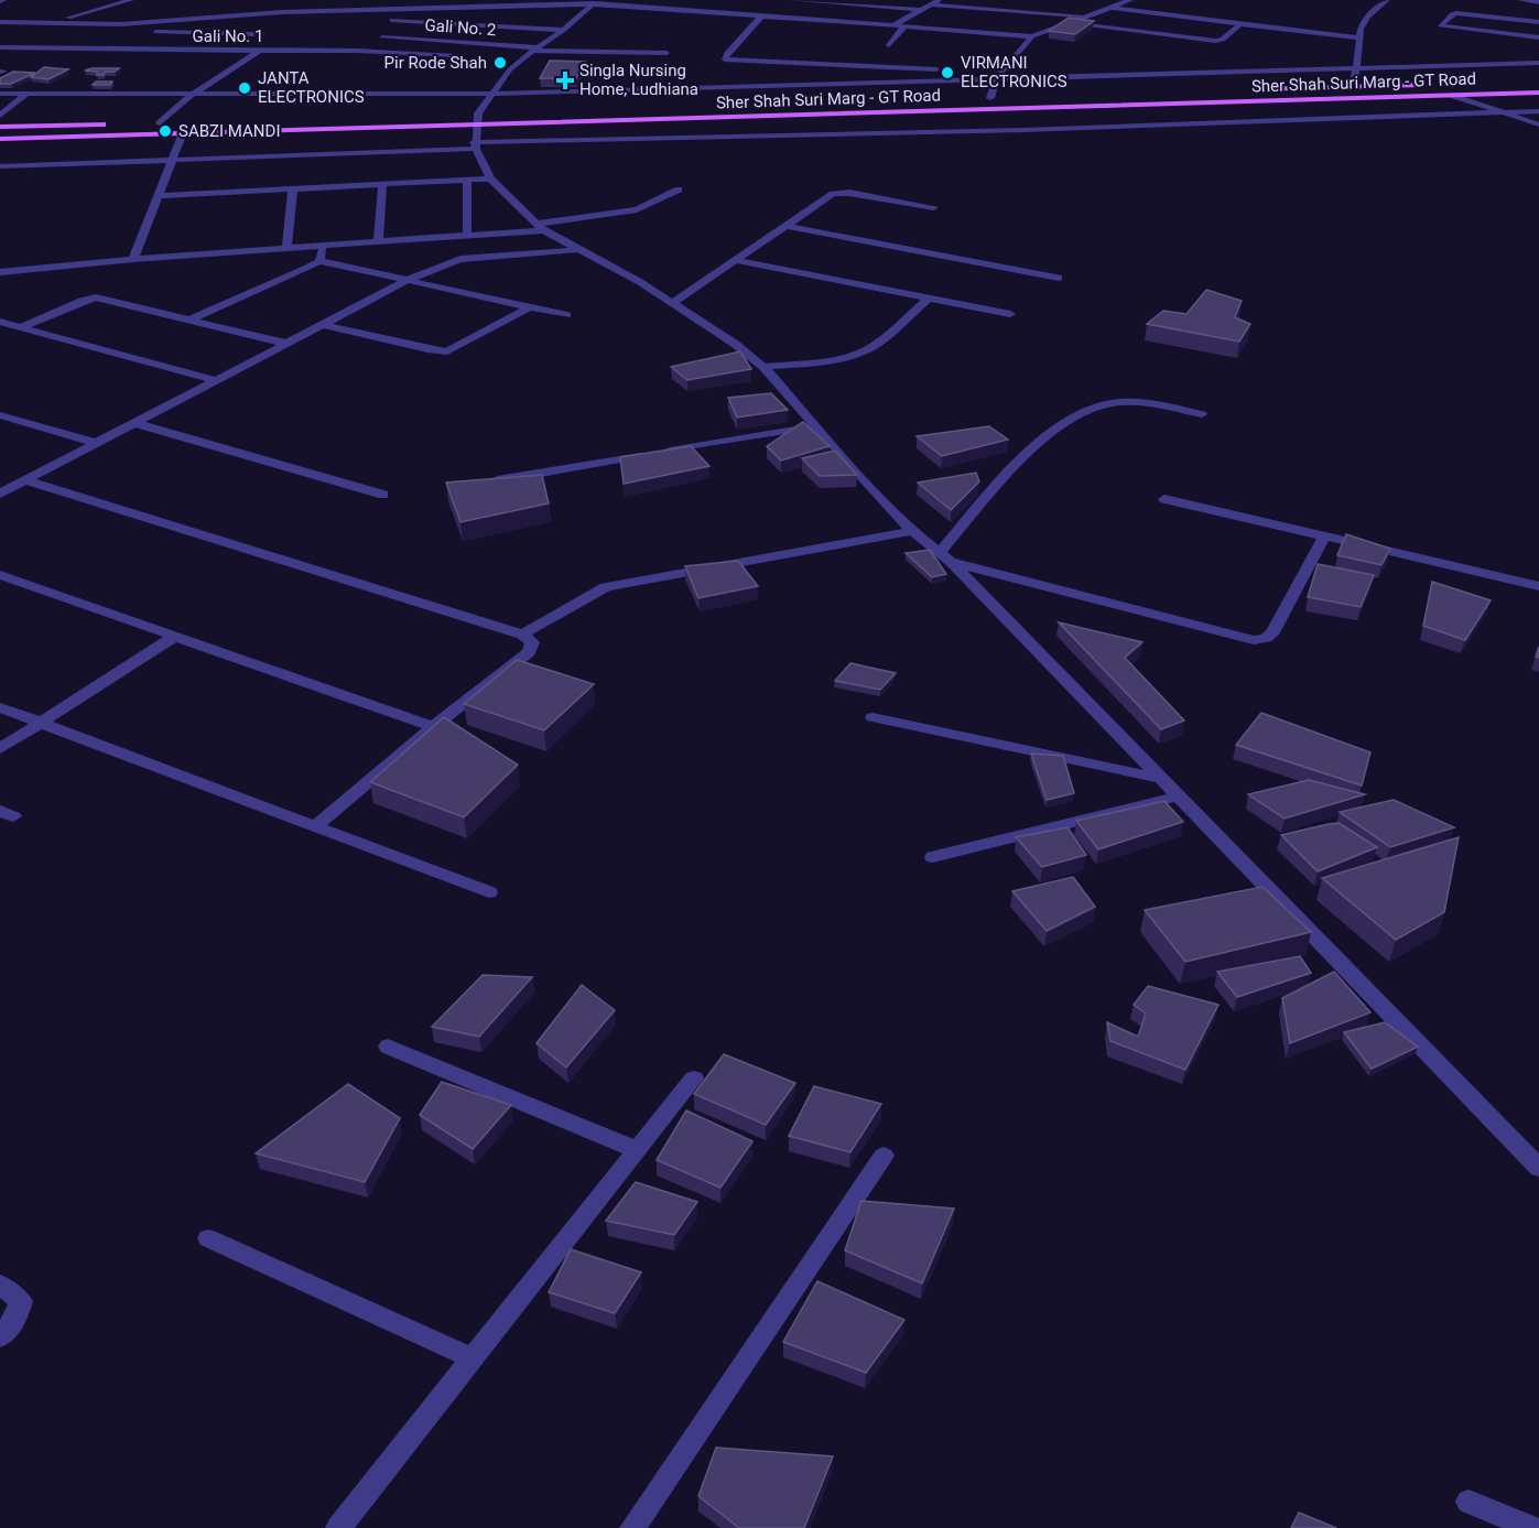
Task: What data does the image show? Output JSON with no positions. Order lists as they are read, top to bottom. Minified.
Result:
{"streets":{"main road":["Sher Shah Suri Marg - GT Road"],"street":["Gali No. 2","Gali No. 1"]},"places":{"other":["Pir Rode Shah","VIRMANI ELECTRONICS","JANTA ELECTRONICS","SABZI MANDI"],"health":["Singla Nursing Home, Ludhiana"]}}
